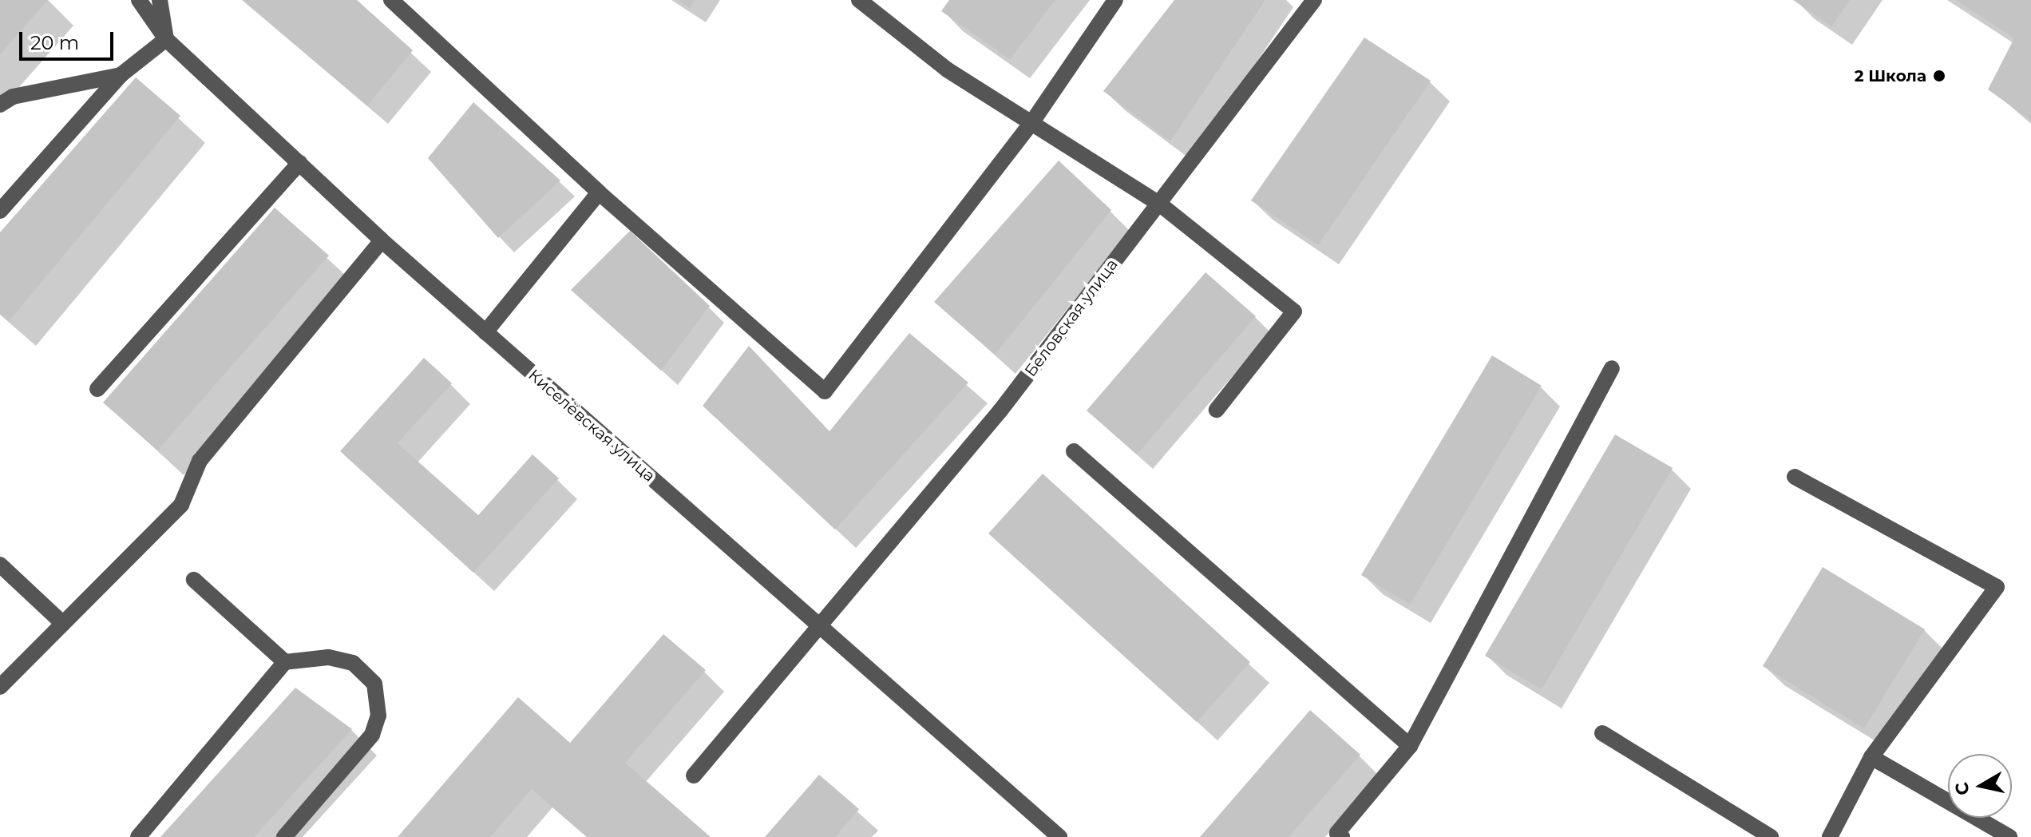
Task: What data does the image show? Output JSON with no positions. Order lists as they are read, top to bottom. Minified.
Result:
{"streets":{"street":["Беловская улица","Киселёвская улица"]},"crossings":[["Беловская улица","Киселёвская улица"]],"places":["2 Школа"],"scale_bar":"20 m","north":"left"}
